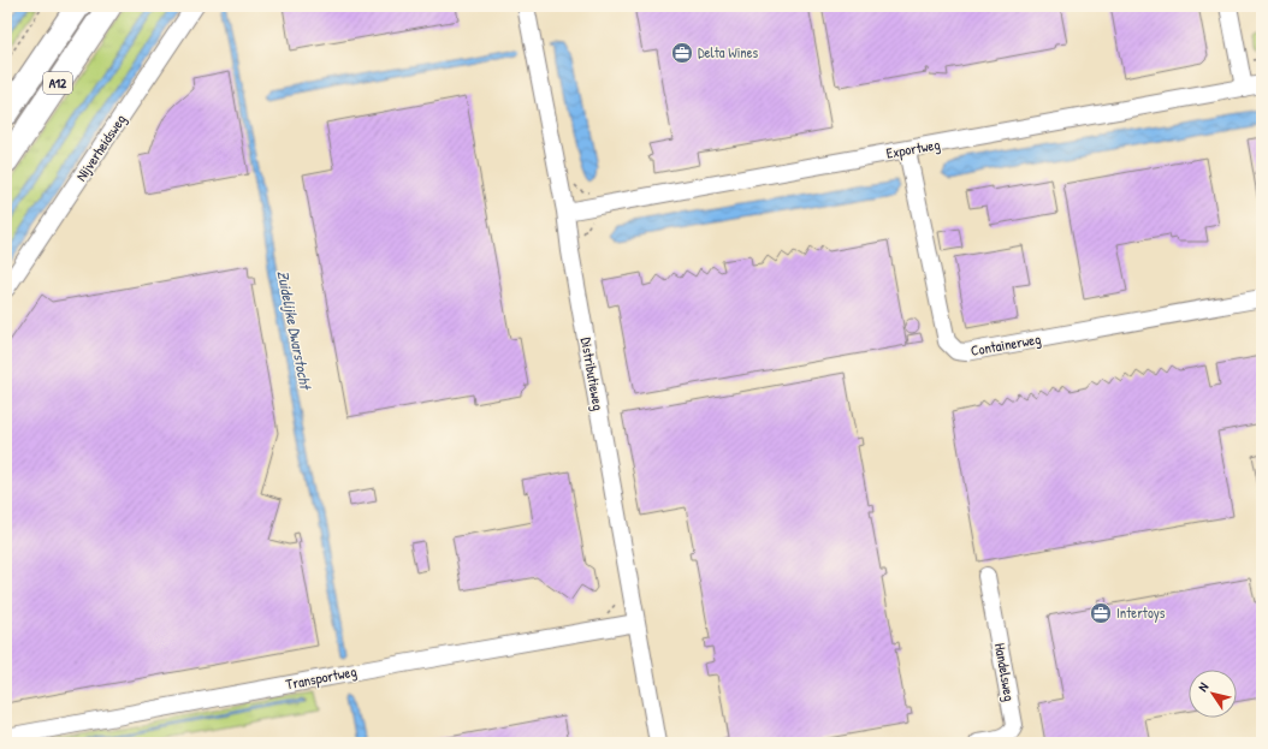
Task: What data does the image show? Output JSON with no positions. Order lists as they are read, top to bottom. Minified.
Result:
{"streets":{"highway":["A12"],"street":["Nijverheidsweg","Exportweg","Containerweg","Distributieweg","Handelsweg","Transportweg"]},"crossings":[["Exportweg","Containerweg"],["Exportweg","Distributieweg"],["Distributieweg","Transportweg"]],"water":["Zuidelijke Dwarstocht"],"places":{"office":["Delta Wines","Intertoys"]},"north":"top left"}
